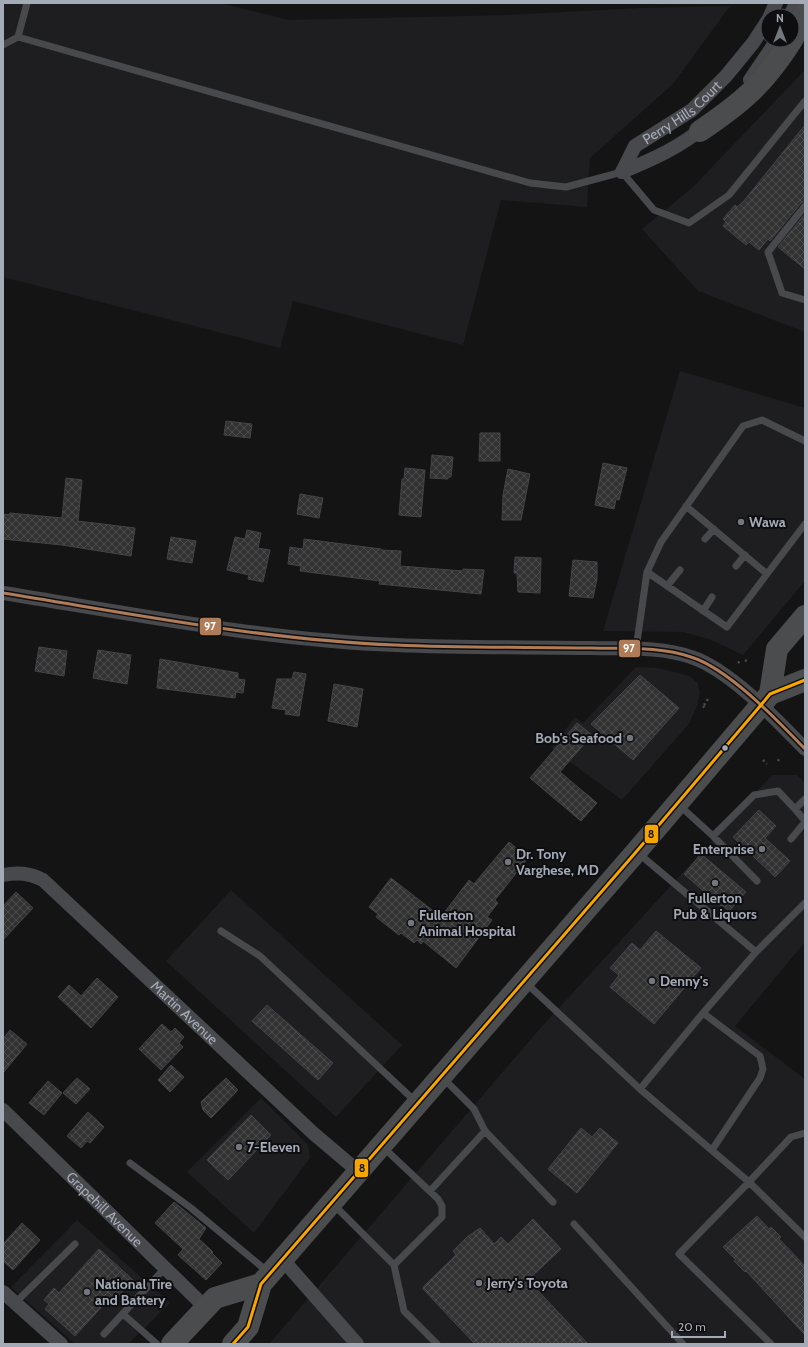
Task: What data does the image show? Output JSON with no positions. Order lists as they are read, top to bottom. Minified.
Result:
{"streets":{"street":["Perry Hills Court","Martin Avenue","Grapehill Avenue"]},"places":["Wawa","Bob's Seafood","Enterprise","Dr. Tony Varghese, MD","Fullerton Pub & Liquors","Fullerton Animal Hospital","Denny's","7-Eleven","Jerry's Toyota","National Tire and Battery"],"lines":["transit line 97","transit line 8"],"scale_bar":"20 m","north":"top"}
